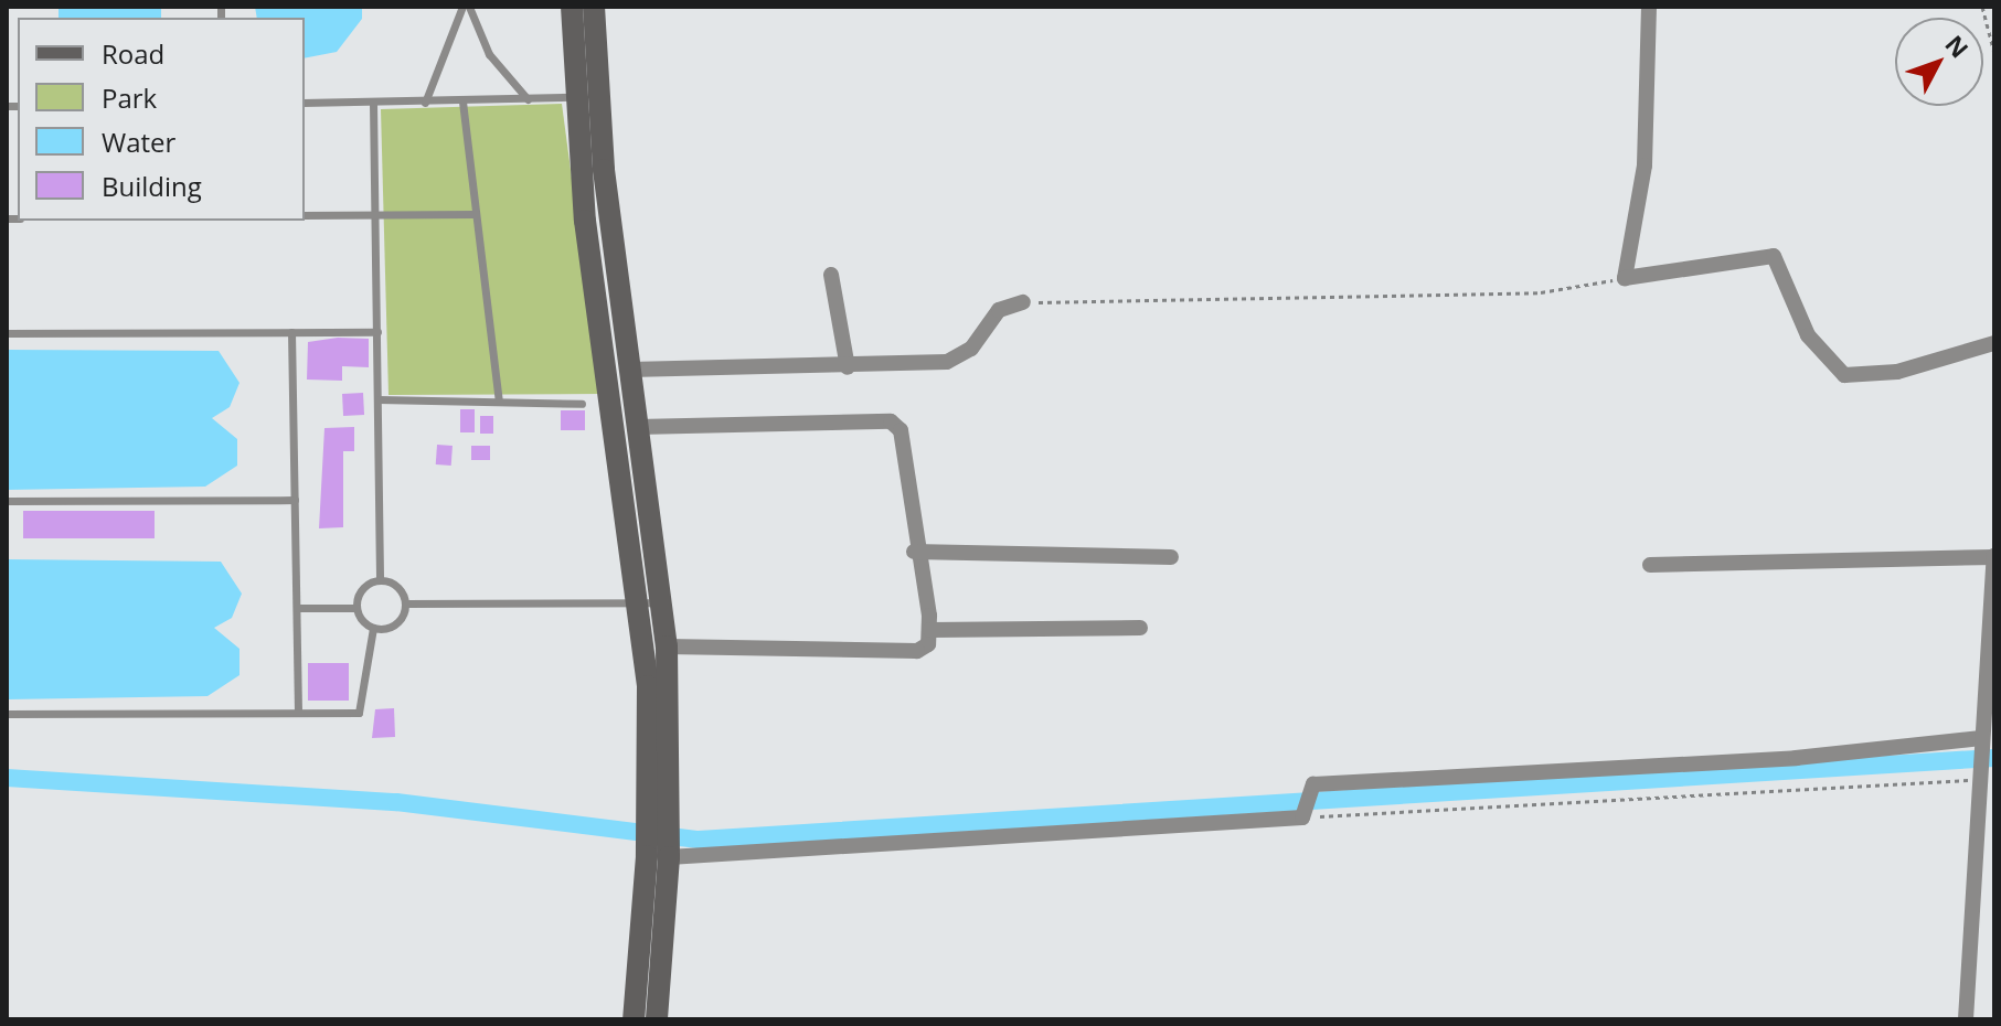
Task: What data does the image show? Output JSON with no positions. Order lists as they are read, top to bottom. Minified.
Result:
{"legend":["Road","Park","Water","Building"],"north":"top right"}
